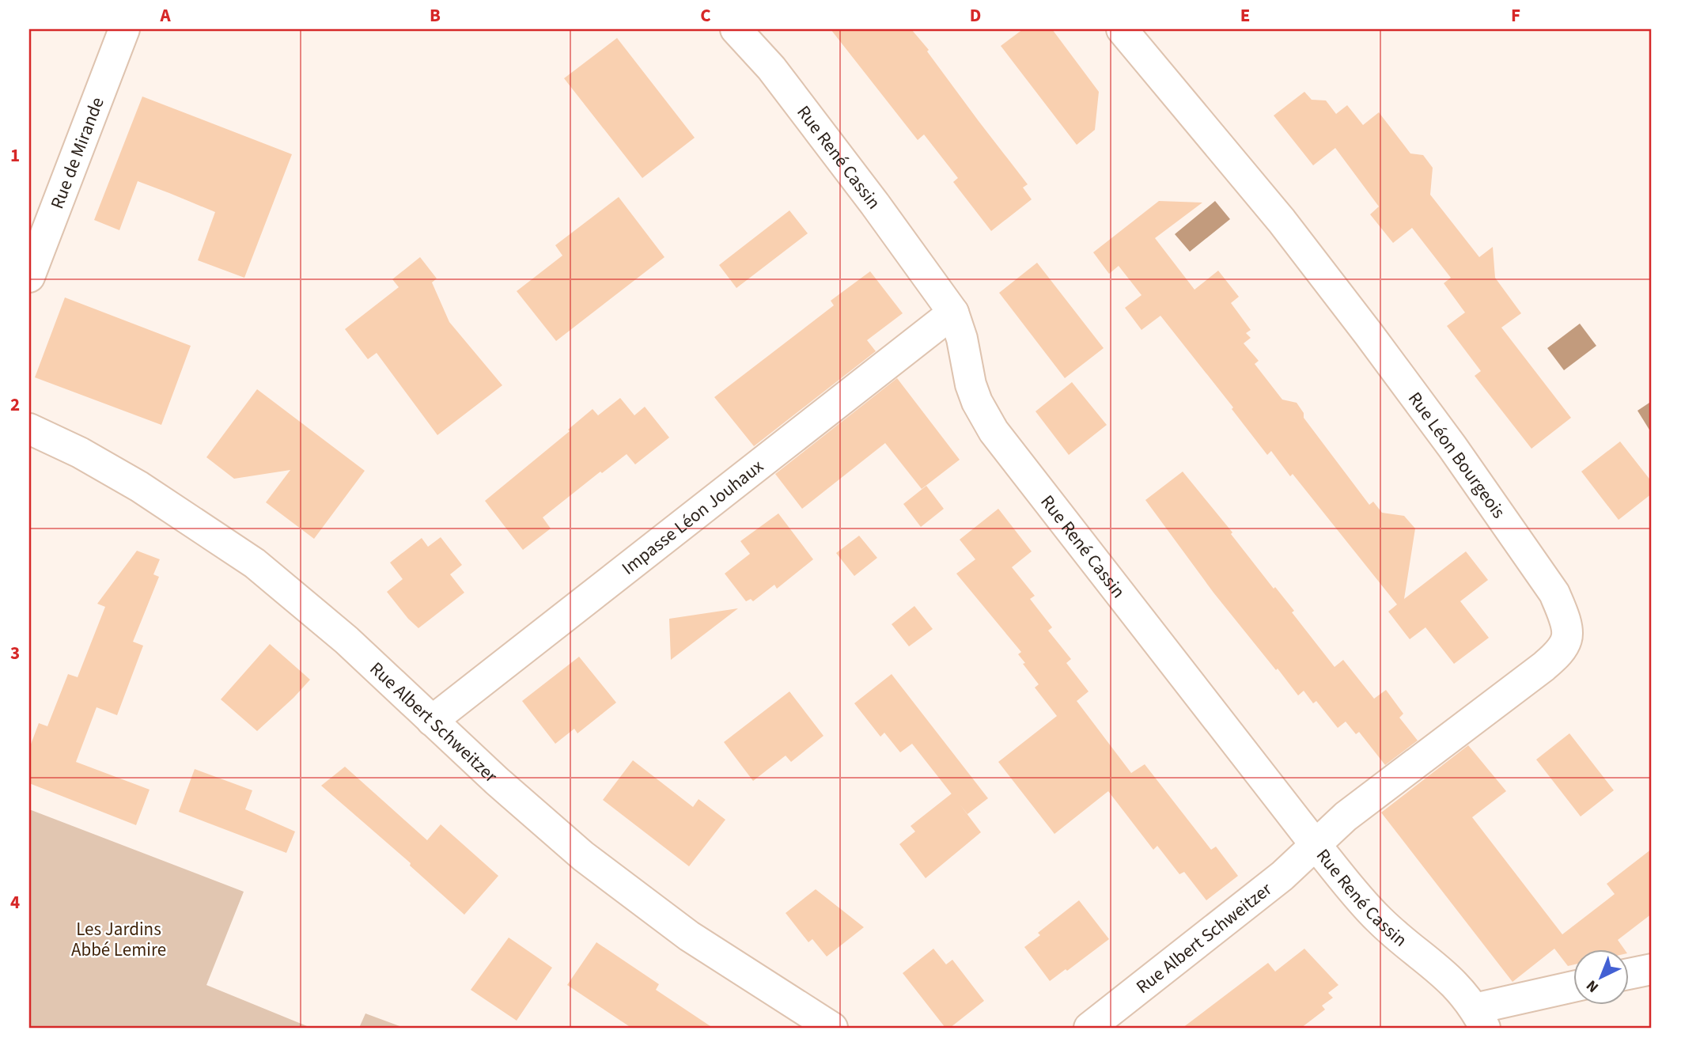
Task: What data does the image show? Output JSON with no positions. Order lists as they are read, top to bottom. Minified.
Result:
{"streets":{"street":["Rue de Mirande","Rue René Cassin","Rue Léon Bourgeois","Impasse Léon Jouhaux","Rue Albert Schweitzer"]},"crossings":[["Rue René Cassin","Rue Léon Bourgeois"],["Rue René Cassin","Impasse Léon Jouhaux"],["Rue René Cassin","Rue Albert Schweitzer"],["Rue Léon Bourgeois","Rue Albert Schweitzer"],["Impasse Léon Jouhaux","Rue Albert Schweitzer"]],"parks":["Les Jardins Abbé Lemire"],"north":"bottom left","grid":{"columns":["A","B","C","D","E","F"],"rows":["1","2","3","4"]}}
